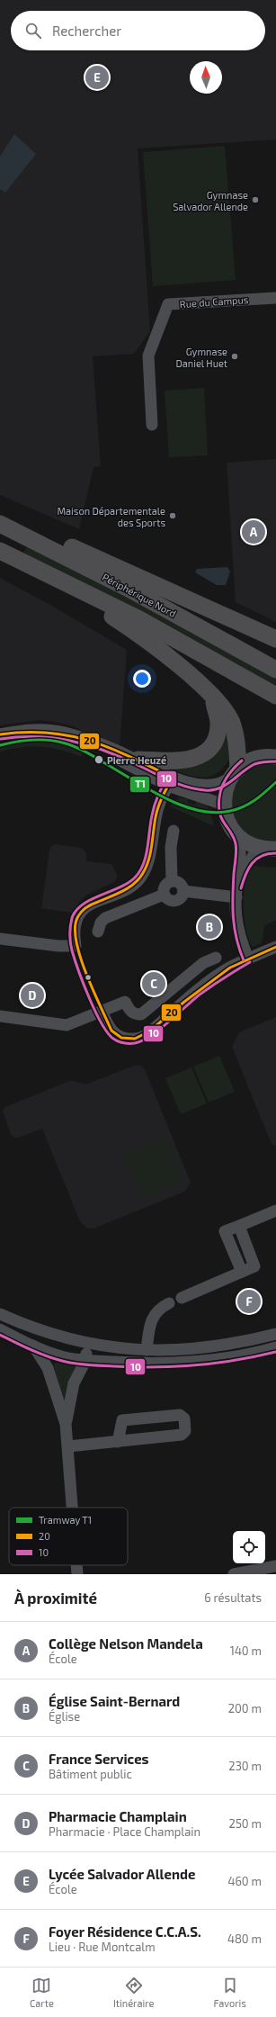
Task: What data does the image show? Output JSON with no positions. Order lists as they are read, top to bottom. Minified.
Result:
{"streets":{"highway":["Périphérique Nord"],"street":["Rue du Campus"]},"places":["Gymnase Salvador Allende","Gymnase Daniel Huet","Maison Départementale des Sports","Pierre Heuzé"],"lines":["transit line 20","transit line 10","tram line T1"],"legend":["Tramway T1","20","10"],"north":"top","page":{"search":"Rechercher","pins":["E","A","B","C","D","F"],"heading":["À proximité","6 résultats"],"list":[{"mark":"A","name":"Collège Nelson Mandela","note":"École","value":"140 m"},{"mark":"B","name":"Église Saint-Bernard","note":"Église","value":"200 m"},{"mark":"C","name":"France Services","note":"Bâtiment public","value":"230 m"},{"mark":"D","name":"Pharmacie Champlain","note":"Pharmacie · Place Champlain","value":"250 m"},{"mark":"E","name":"Lycée Salvador Allende","note":"École","value":"460 m"},{"mark":"F","name":"Foyer Résidence C.C.A.S.","note":"Lieu · Rue Montcalm","value":"480 m"}],"nav":["Carte","Itinéraire","Favoris"]}}
